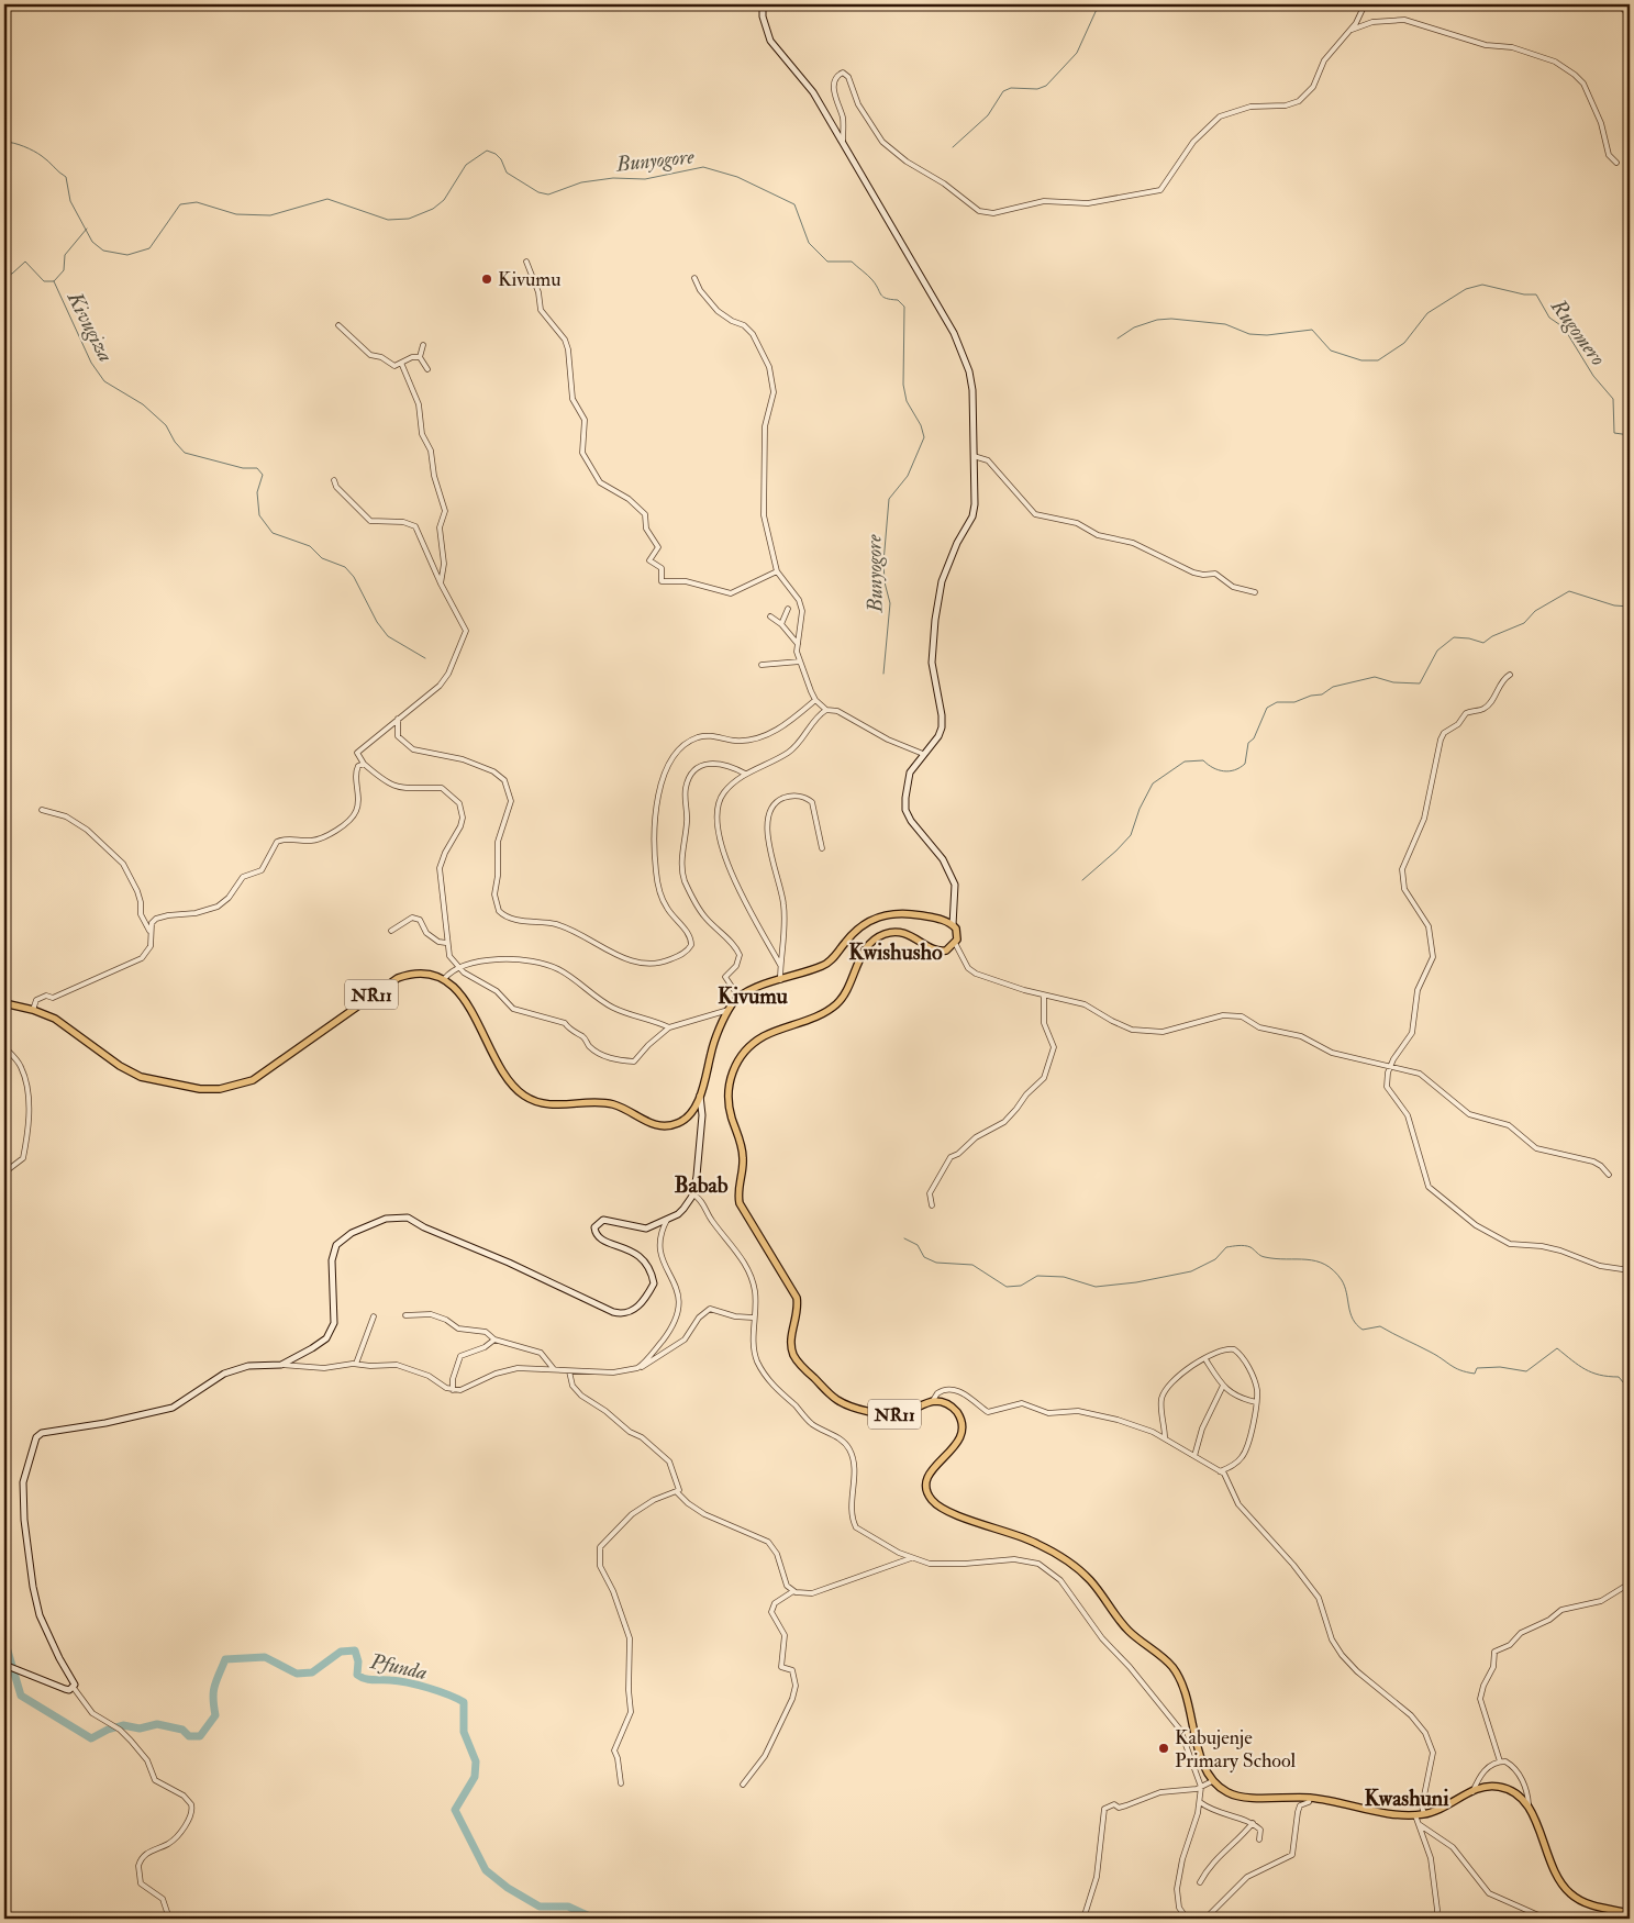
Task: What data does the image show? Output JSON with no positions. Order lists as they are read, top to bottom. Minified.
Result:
{"streets":{"highway":["NR11"]},"districts":["Kwishusho","Kivumu","Babab","Kwashuni"],"water":["Bunyogore","Kivugiza","Rugomero","Pfunda"],"places":["Kivumu","Kabujenje Primary School"]}
